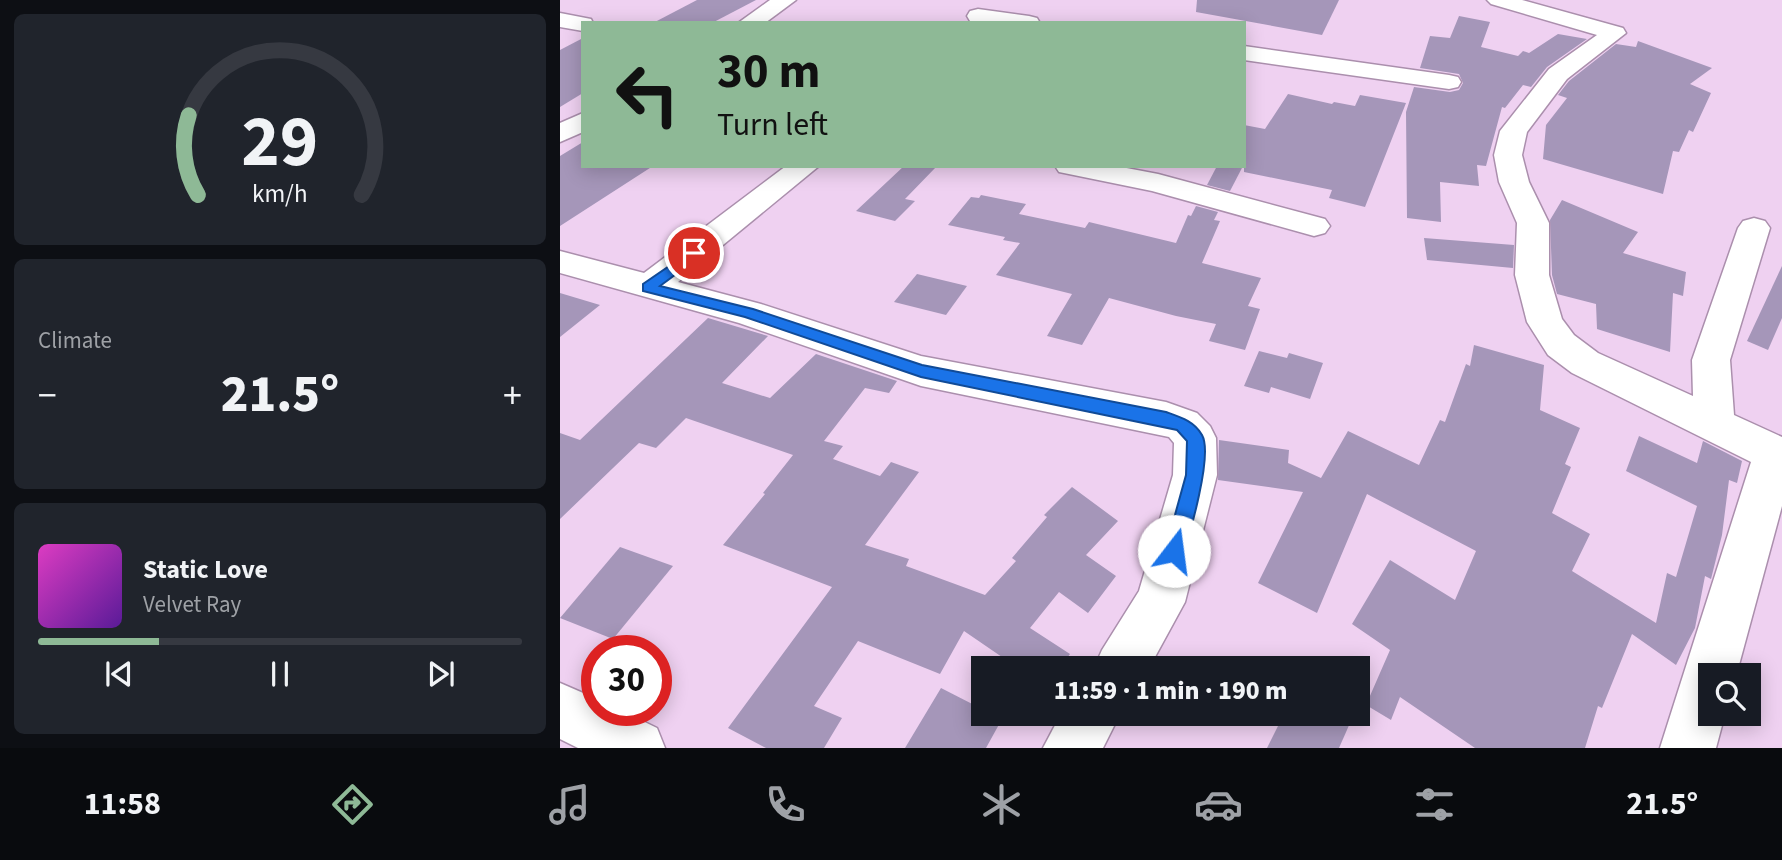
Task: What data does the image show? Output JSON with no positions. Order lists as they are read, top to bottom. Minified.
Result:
{"page":{"turn":["30 m","Turn left"],"tile":"Climate","heat":["−","21.5°","+"],"song":["Static Love","Velvet Ray"],"limit":"30","trip":"11:59 · 1 min · 190 m","tabs":["11:58","21.5°"],"gauge":["29","km/h"]}}
